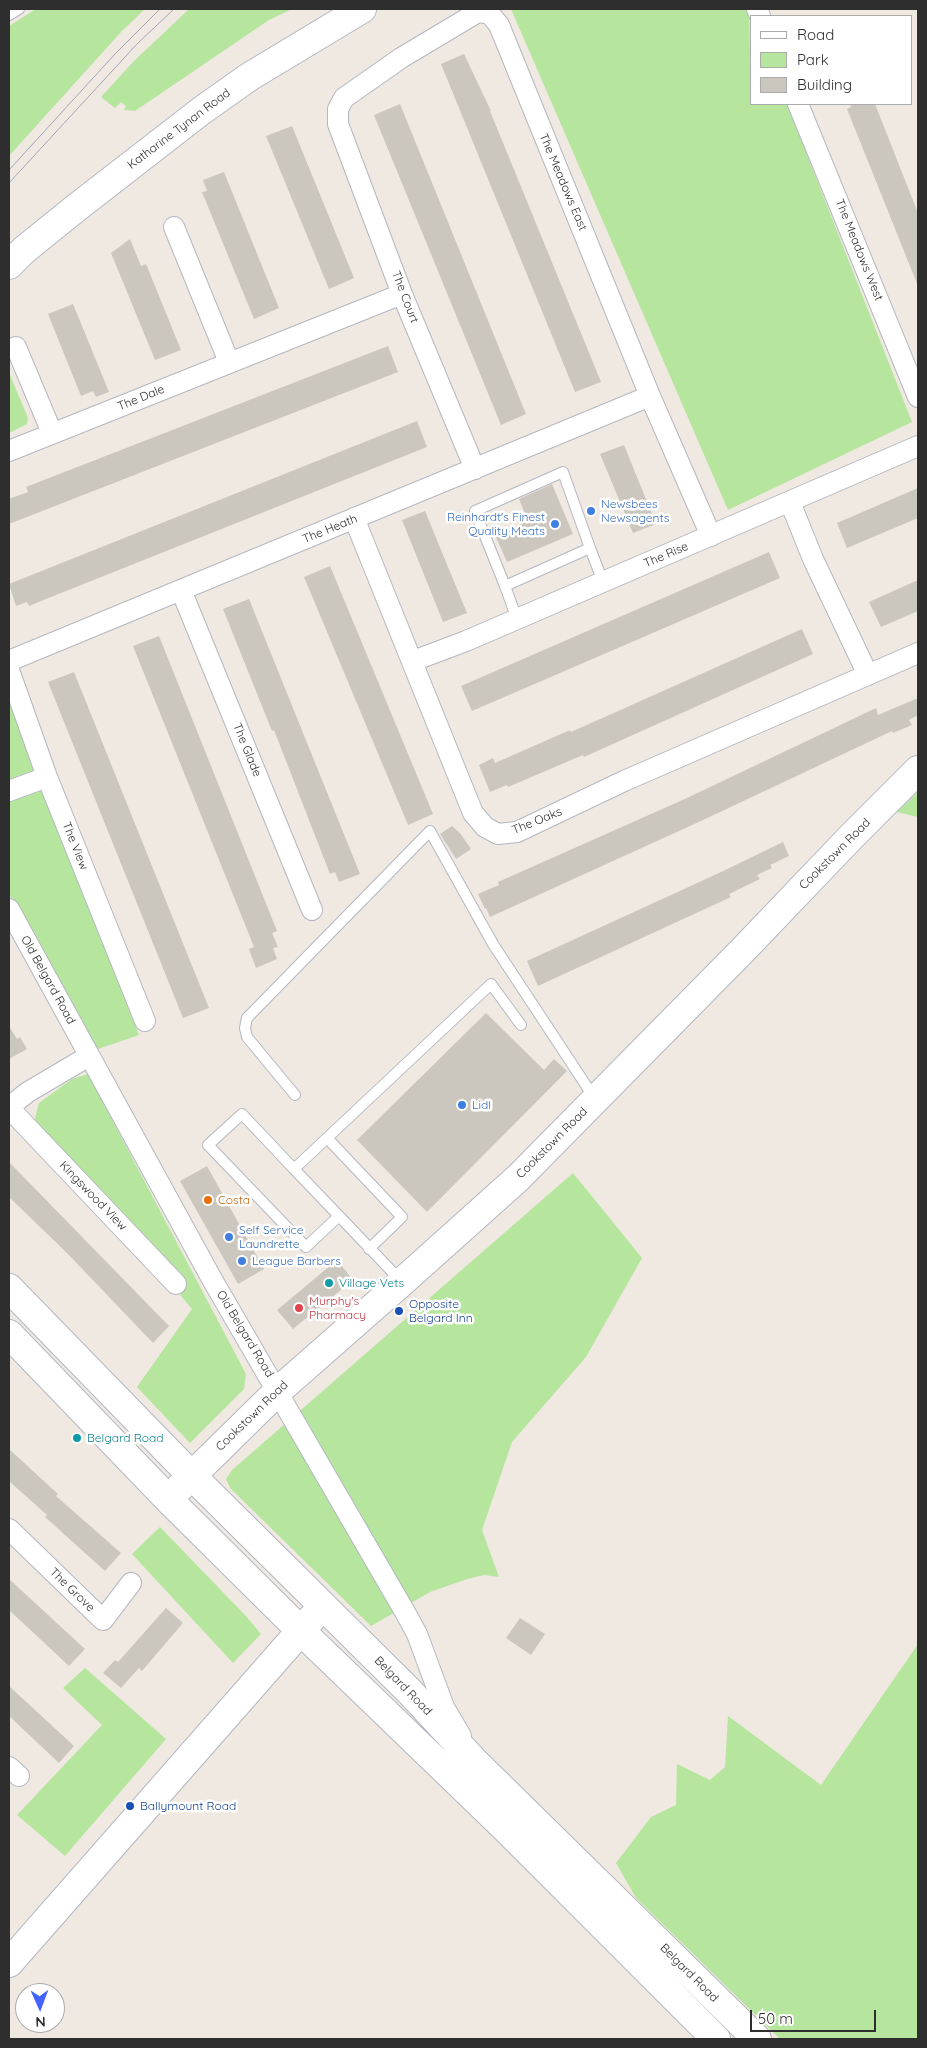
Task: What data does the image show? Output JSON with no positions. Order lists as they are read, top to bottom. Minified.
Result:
{"streets":{"main road":["Katharine Tynan Road","Cookstown Road","Belgard Road"],"street":["The Meadows East","The Meadows West","The Court","The Dale","The Heath","The Rise","The Glade","The Oaks","The View","Old Belgard Road","Kingswood View","The Grove"]},"crossings":[["The Meadows East","The Court"],["The Meadows East","The Heath"],["The Meadows East","The Rise"],["The Court","The Dale"],["The Court","The Heath"],["The Heath","The Glade"],["The Heath","The Oaks"],["The Rise","The Oaks"],["Cookstown Road","Old Belgard Road"],["Cookstown Road","Belgard Road"],["Old Belgard Road","Kingswood View"],["Old Belgard Road","Belgard Road"]],"places":["Newsbees Newsagents","Reinhardt's Finest Quality Meats","Lidl","Costa","Self Service Laundrette","League Barbers","Village Vets","Murphy's Pharmacy","Opposite Belgard Inn","Belgard Road","Ballymount Road"],"legend":["Road","Park","Building"],"scale_bar":"50 m","north":"bottom"}
